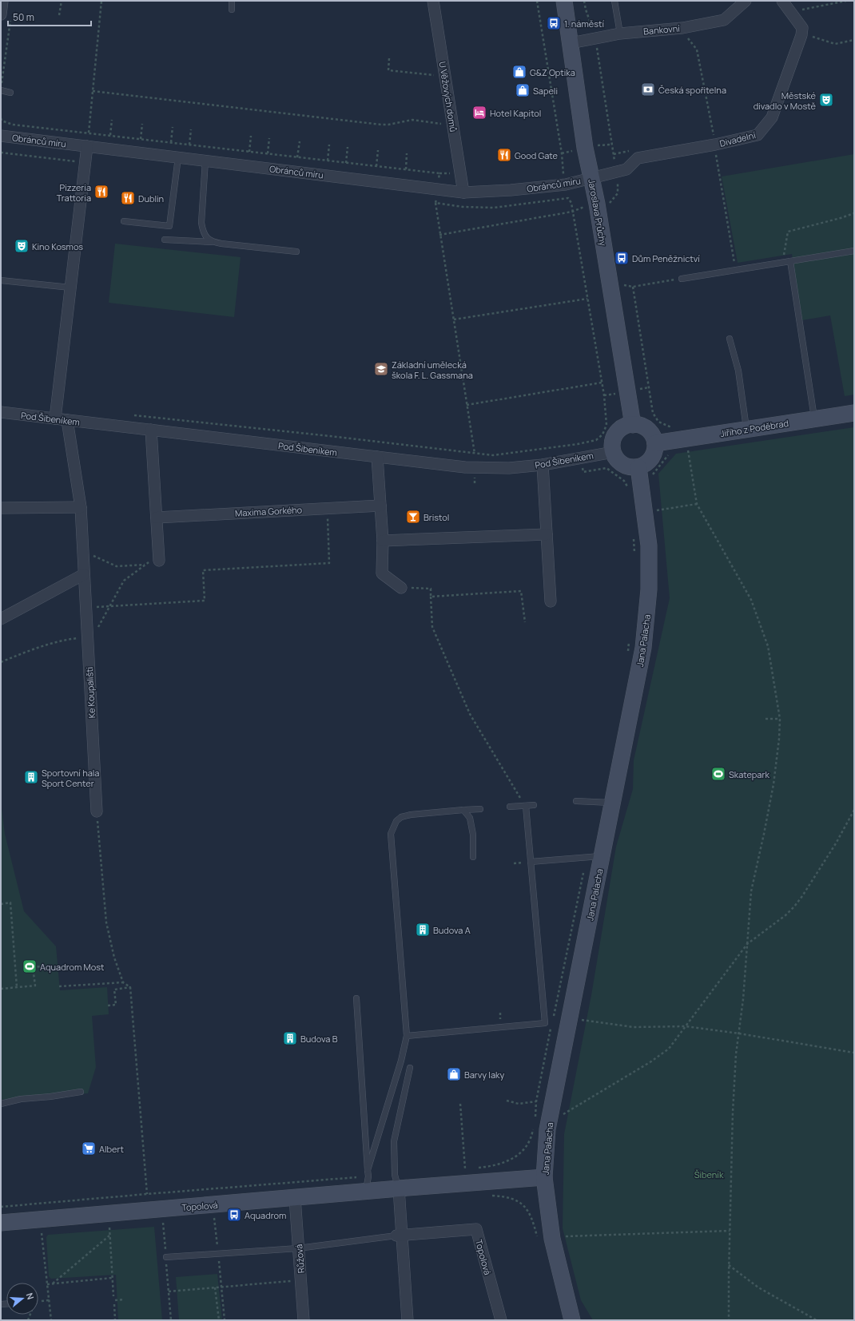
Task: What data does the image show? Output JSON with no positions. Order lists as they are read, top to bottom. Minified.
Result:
{"streets":{"street":["Bankovní","U Věžových domů","Divadelní","Obránců míru","Jaroslava Průchy","Pod Šibeníkem","Jiřího z Poděbrad","Maxima Gorkého","Jana Palacha","Ke Koupališti","Topolová","Růžová"]},"crossings":[["Bankovní","Jaroslava Průchy"],["U Věžových domů","Obránců míru"],["Divadelní","Obránců míru"],["Divadelní","Jaroslava Průchy"],["Obránců míru","Jaroslava Průchy"],["Jaroslava Průchy","Pod Šibeníkem"],["Jaroslava Průchy","Jiřího z Poděbrad"],["Jaroslava Průchy","Jana Palacha"],["Pod Šibeníkem","Jiřího z Poděbrad"],["Pod Šibeníkem","Jana Palacha"],["Pod Šibeníkem","Ke Koupališti"],["Jiřího z Poděbrad","Jana Palacha"],["Jana Palacha","Topolová"],["Topolová","Růžová"]],"parks":["Šibeník"],"places":{"bus stop":["1. náměstí","Dům Peněžnictví","Aquadrom"],"shop":["G&Z Optika","Sapeli","Barvy laky"],"bank":["Česká spořitelna"],"theatre":["Městské divadlo v Mostě","Kino Kosmos"],"hotel":["Hotel Kapitol"],"restaurant":["Good Gate","Pizzeria Trattoria","Dublin"],"school or university":["Základní umělecká škola F. L. Gassmana"],"bar":["Bristol"],"sports":["Skatepark","Aquadrom Most"],"building":["Sportovní hala Sport Center","Budova A","Budova B"],"supermarket":["Albert"]},"scale_bar":"50 m","north":"right"}
